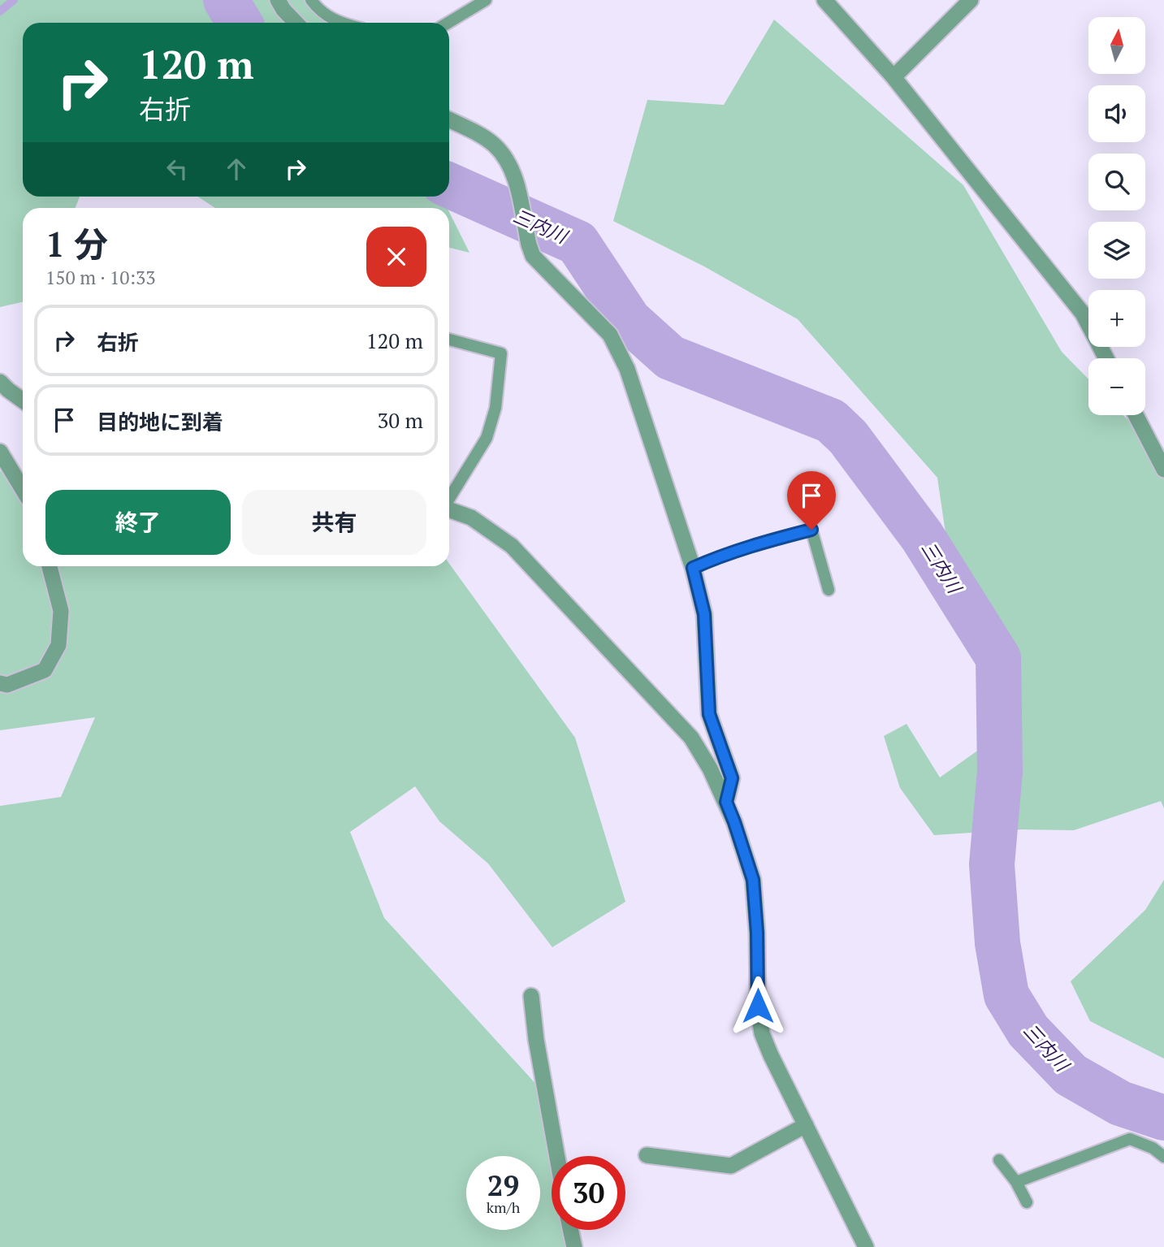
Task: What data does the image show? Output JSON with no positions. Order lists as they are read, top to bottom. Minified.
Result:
{"water":["三内川"],"north":"top","page":{"map_buttons":["+","−"],"turn":["120 m","右折"],"heading":["1 分","150 m · 10:33"],"list":[{"name":"右折","value":"120 m"},{"name":"目的地に到着","value":"30 m"}],"buttons":["終了","共有"],"speed":"29 km/h","limit":"30"}}
